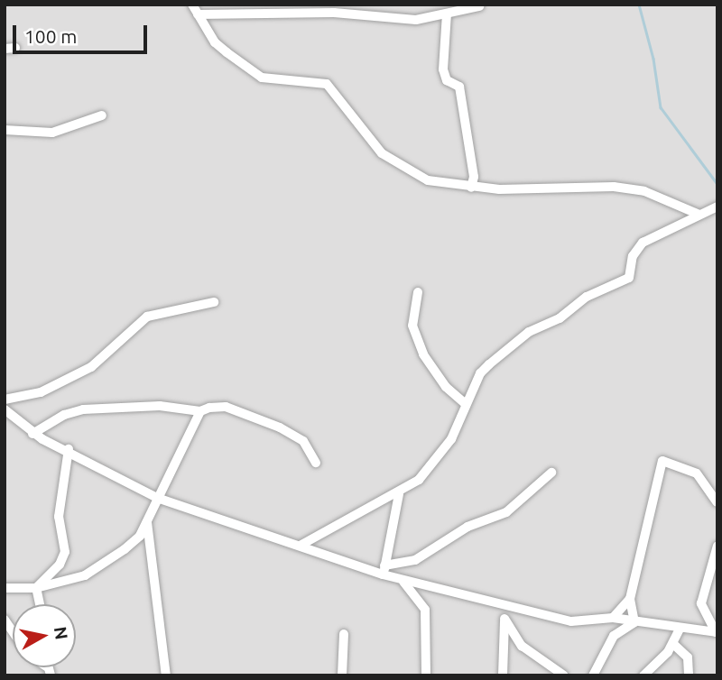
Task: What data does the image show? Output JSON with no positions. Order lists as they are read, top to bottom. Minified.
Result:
{"scale_bar":"100 m","north":"right"}
